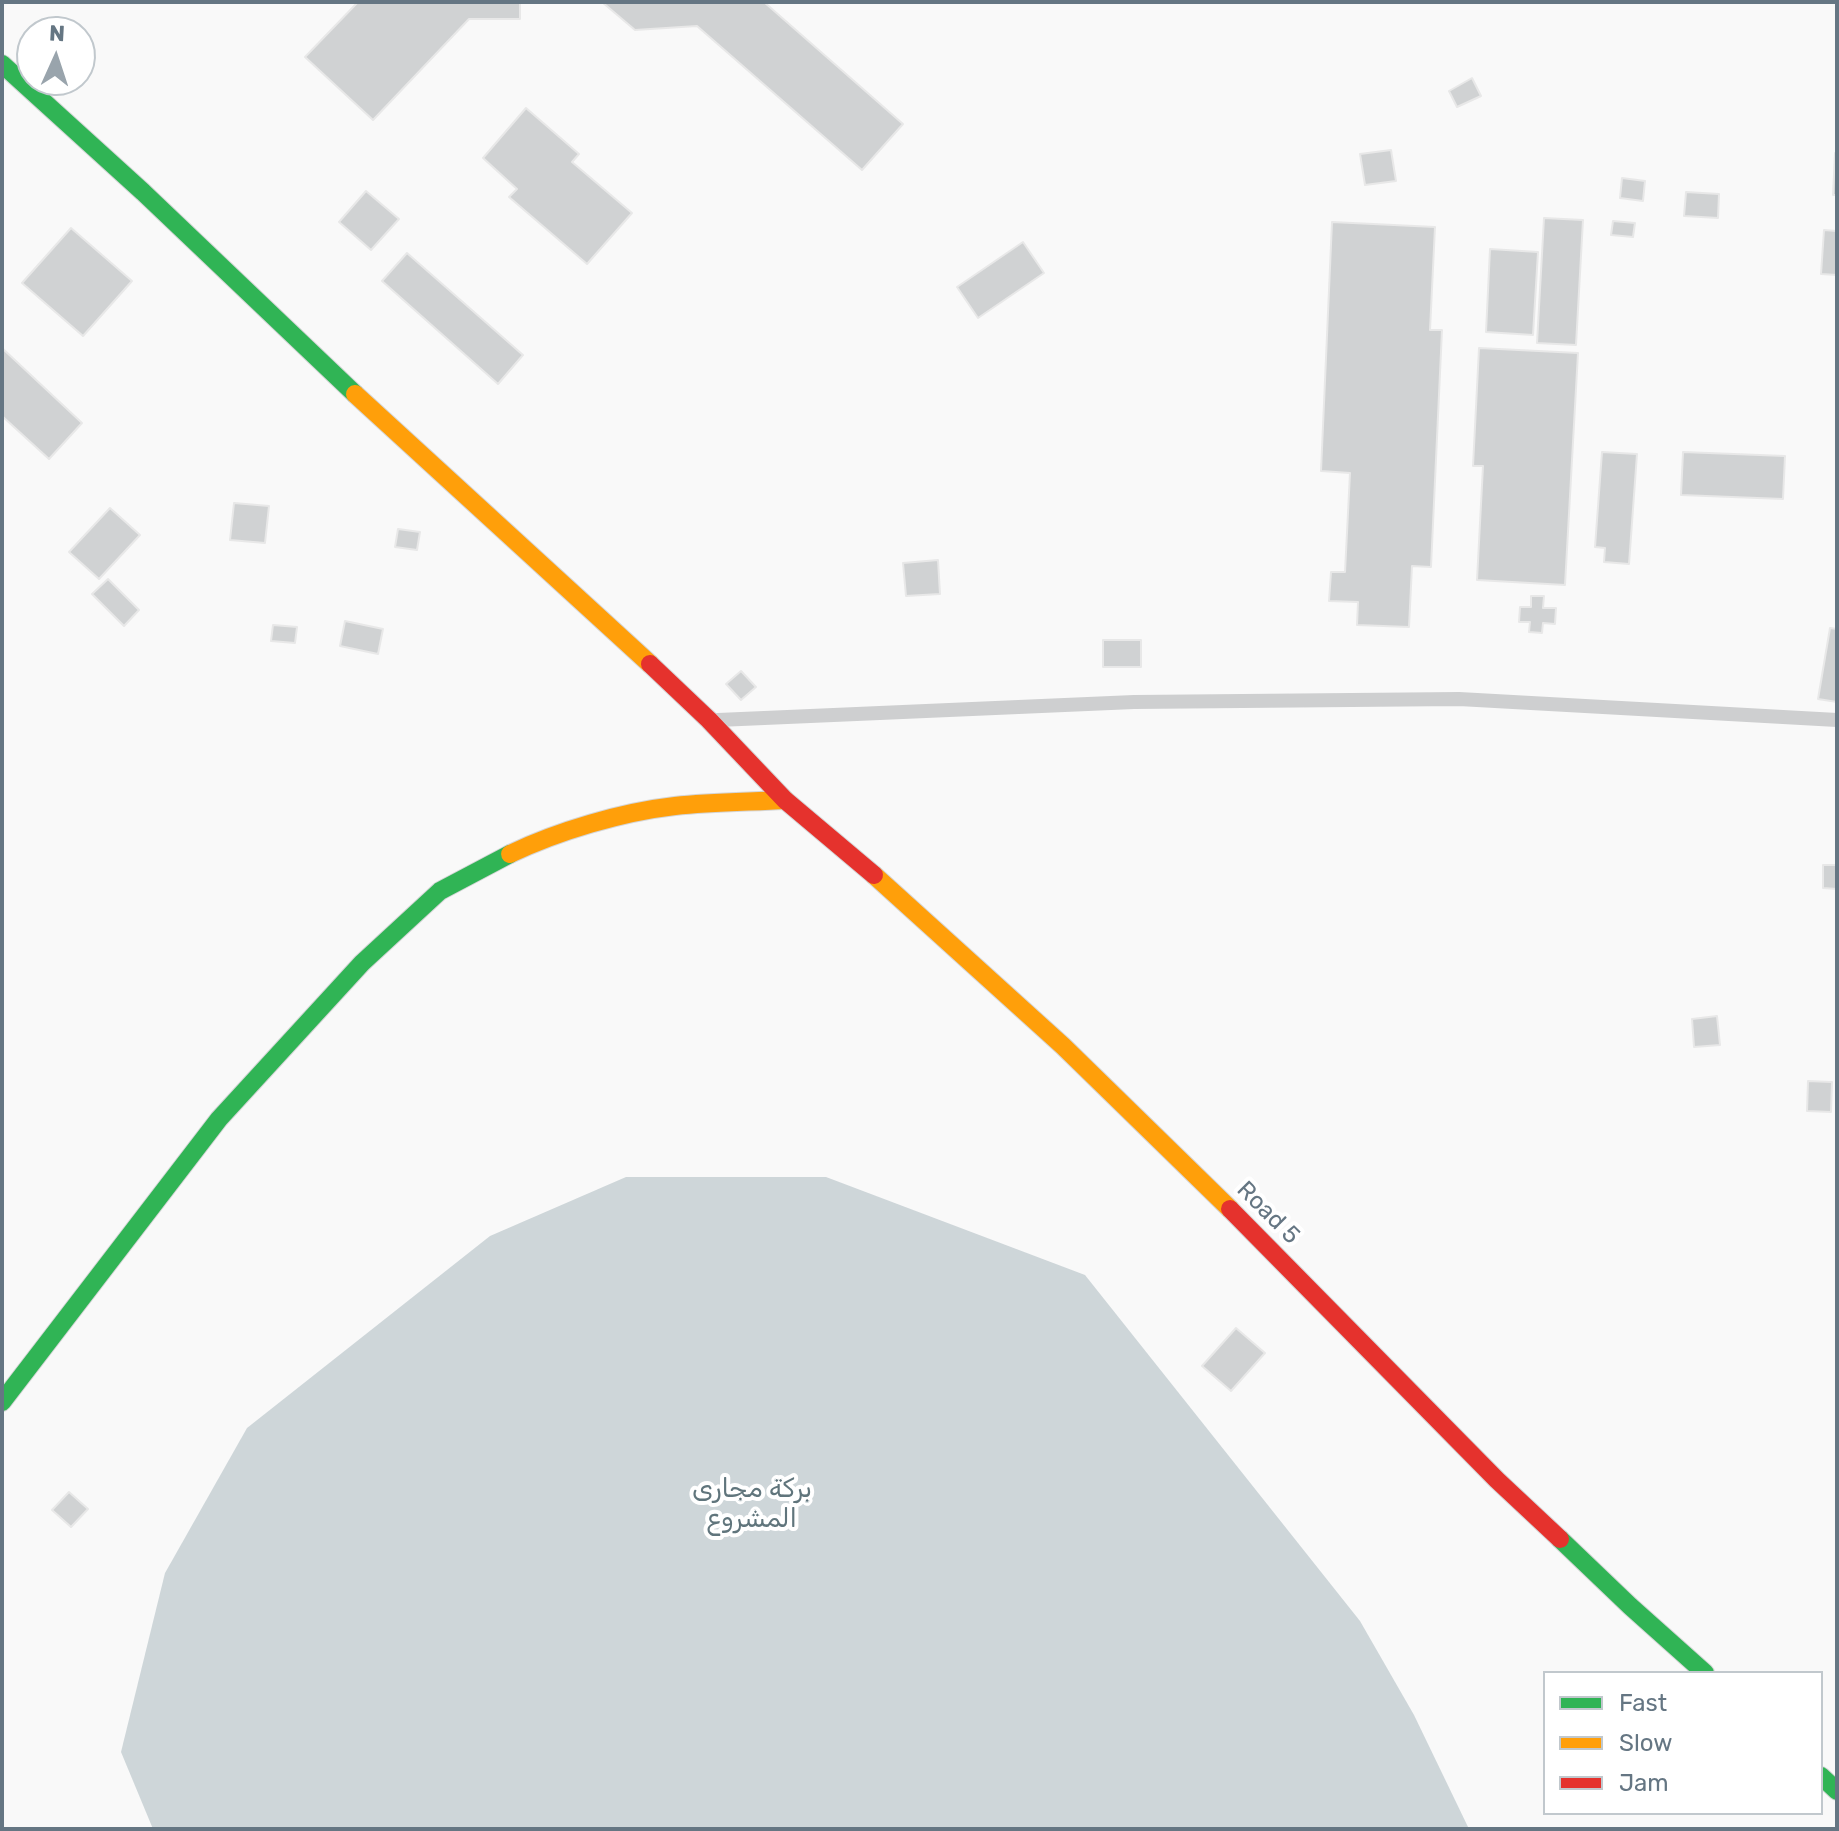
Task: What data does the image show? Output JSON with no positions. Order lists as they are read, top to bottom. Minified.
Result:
{"streets":{"main road":["Road 5"]},"water":["بركة مجارى المشروع"],"legend":["Fast","Slow","Jam"],"north":"top"}
